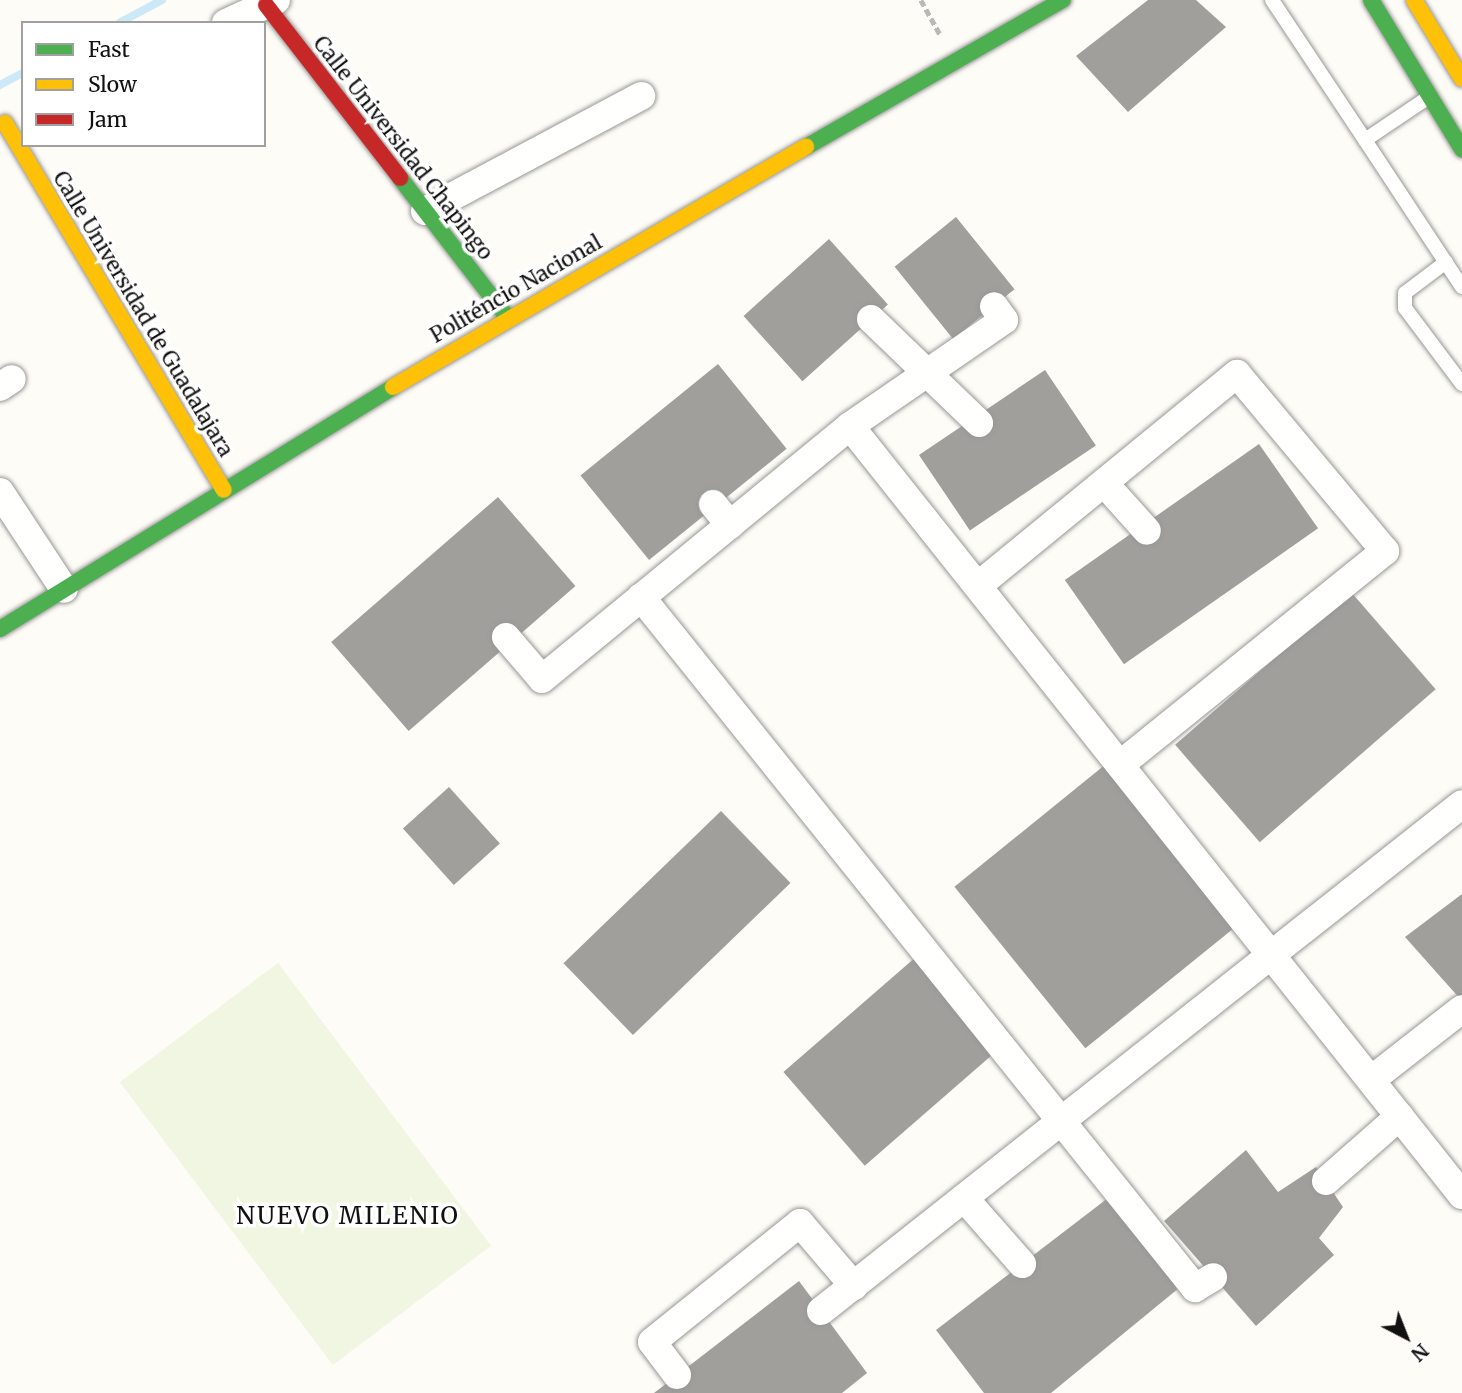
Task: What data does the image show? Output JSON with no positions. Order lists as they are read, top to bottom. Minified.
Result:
{"streets":{"street":["Calle Universidad Chapingo","Politéncio Nacional","Calle Universidad de Guadalajara"]},"crossings":[["Calle Universidad Chapingo","Politéncio Nacional"],["Politéncio Nacional","Calle Universidad de Guadalajara"]],"districts":["NUEVO MILENIO"],"legend":["Fast","Slow","Jam"],"north":"bottom right"}
